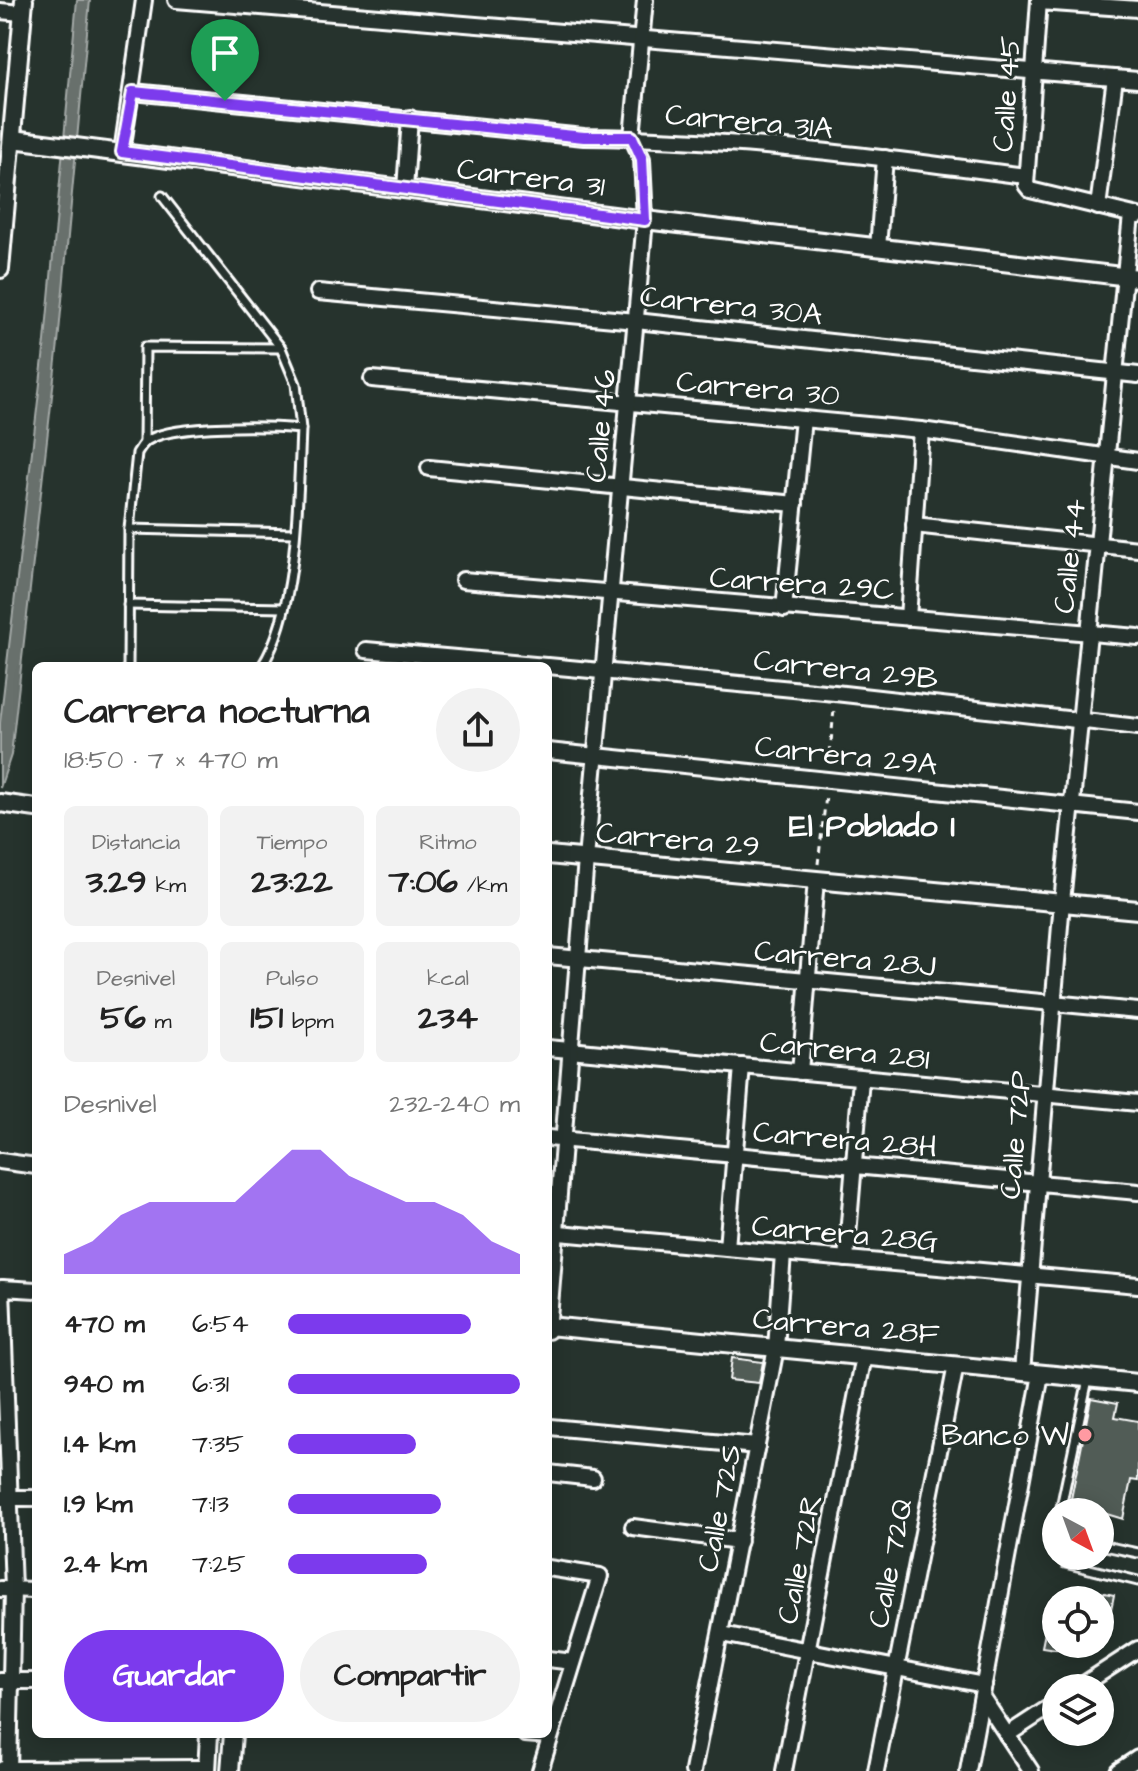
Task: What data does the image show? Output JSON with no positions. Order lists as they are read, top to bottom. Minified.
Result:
{"streets":{"street":["Calle 45","Carrera 31A","Carrera 31","Carrera 30A","Carrera 30","Calle 46","Calle 44","Carrera 29C","Carrera 29B","Carrera 29A","Carrera 29","Carrera 28J","Carrera 28I","Calle 72P","Carrera 28H","Carrera 28G","Carrera 28F","Calle 72S","Calle 72R","Calle 72Q"]},"crossings":[["Calle 45","Carrera 31A"],["Carrera 31A","Calle 46"],["Carrera 31A","Calle 44"],["Carrera 31","Calle 46"],["Carrera 31","Calle 44"],["Carrera 30A","Calle 46"],["Carrera 30A","Calle 44"],["Carrera 30","Calle 46"],["Carrera 30","Calle 44"],["Calle 46","Carrera 29C"],["Calle 46","Carrera 29B"],["Calle 46","Carrera 29A"],["Calle 46","Carrera 29"],["Calle 46","Carrera 28J"],["Calle 46","Carrera 28I"],["Calle 46","Carrera 28H"],["Calle 46","Carrera 28G"],["Calle 44","Carrera 29C"],["Calle 44","Carrera 29B"],["Calle 44","Carrera 29A"],["Calle 44","Carrera 29"],["Calle 44","Calle 72P"],["Carrera 29","Calle 72P"],["Carrera 28J","Calle 72P"],["Carrera 28I","Calle 72P"],["Calle 72P","Carrera 28H"],["Calle 72P","Carrera 28G"],["Calle 72P","Carrera 28F"],["Carrera 28G","Calle 72S"],["Carrera 28F","Calle 72S"],["Carrera 28F","Calle 72R"],["Carrera 28F","Calle 72Q"]],"districts":["El Poblado I"],"places":["Banco W"],"north":"bottom right","page":{"heading":["Carrera nocturna","18:50 · 7 × 470 m"],"stats":[["Distancia","3.29 km"],["Tiempo","23:22"],["Ritmo","7:06 /km"],["Desnivel","56 m"],["Pulso","151 bpm"],["kcal","234"]],"chart":["Desnivel","232–240 m"],"list":[{"name":"470 m","note":"6:54"},{"name":"940 m","note":"6:31"},{"name":"1.4 km","note":"7:35"},{"name":"1.9 km","note":"7:13"},{"name":"2.4 km","note":"7:25"}],"buttons":["Guardar","Compartir"]}}
